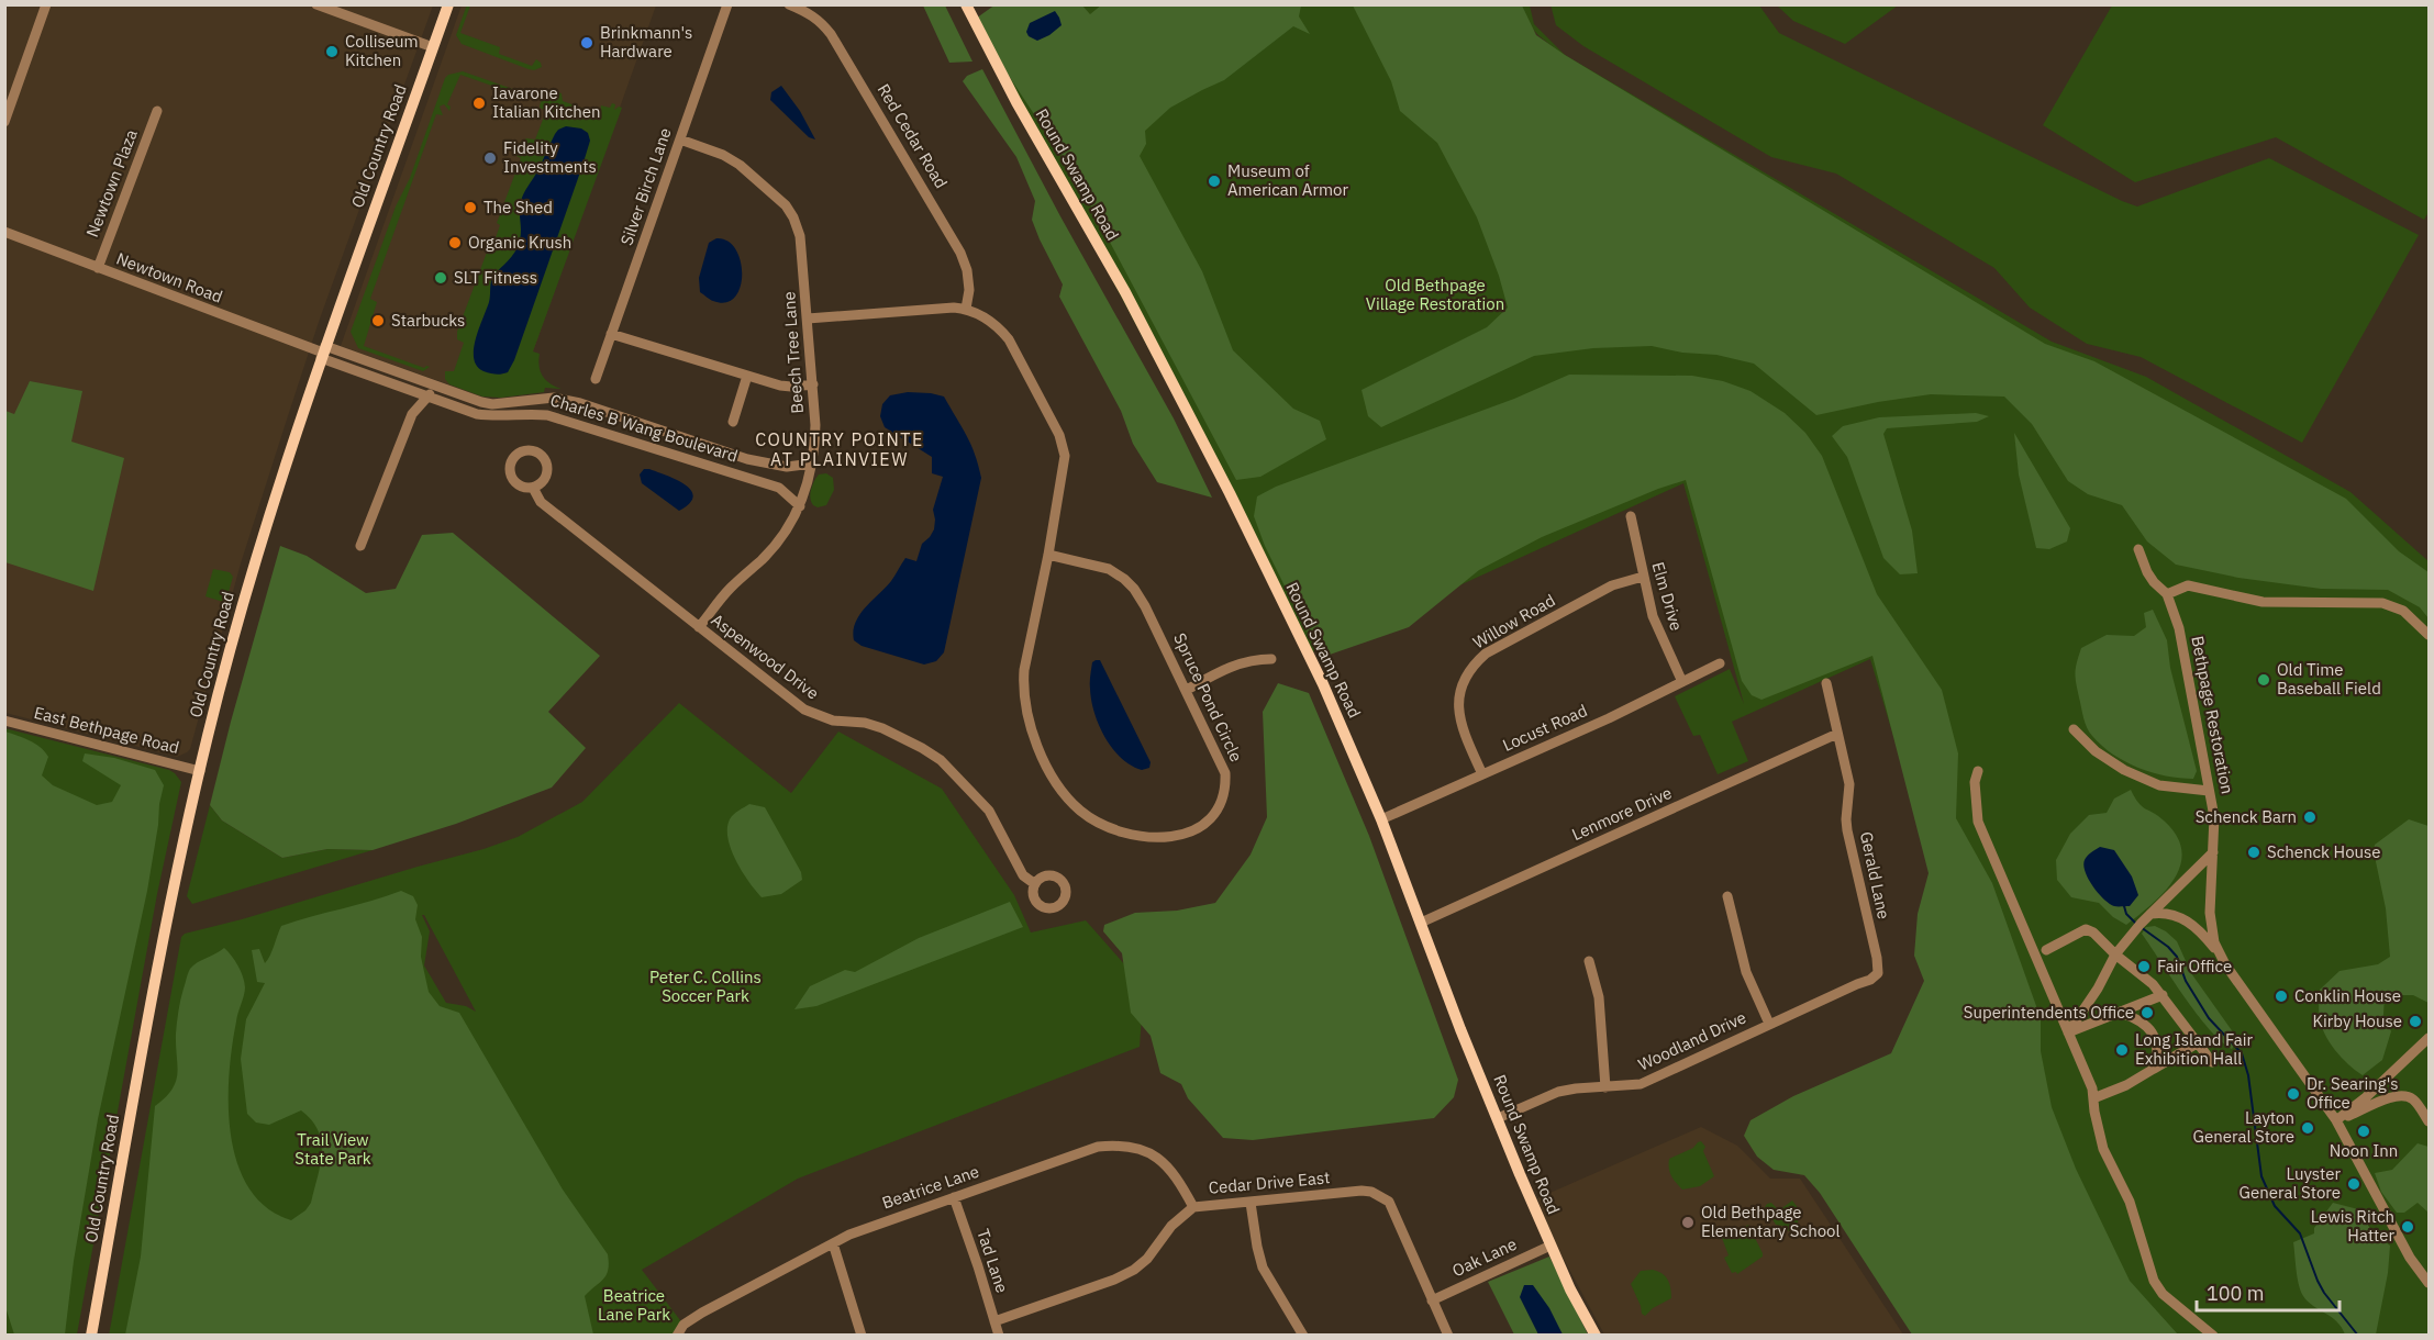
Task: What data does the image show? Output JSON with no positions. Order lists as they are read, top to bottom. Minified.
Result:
{"streets":{"main road":["Old Country Road","Round Swamp Road"],"street":["Red Cedar Road","Newtown Plaza","Silver Birch Lane","Newtown Road","Beech Tree Lane","Charles B Wang Boulevard","Elm Drive","Willow Road","Aspenwood Drive","Spruce Pond Circle","Bethpage Restoration","Locust Road","East Bethpage Road","Lenmore Drive","Gerald Lane","Woodland Drive","Cedar Drive East","Beatrice Lane","Oak Lane","Tad Lane"]},"crossings":[["Red Cedar Road","Spruce Pond Circle"],["Old Country Road","Newtown Road"],["Old Country Road","Charles B Wang Boulevard"],["Old Country Road","East Bethpage Road"],["Round Swamp Road","Locust Road"],["Round Swamp Road","Lenmore Drive"],["Round Swamp Road","Woodland Drive"],["Round Swamp Road","Oak Lane"],["Newtown Plaza","Newtown Road"],["Silver Birch Lane","Beech Tree Lane"],["Newtown Road","Charles B Wang Boulevard"],["Beech Tree Lane","Charles B Wang Boulevard"],["Beech Tree Lane","Aspenwood Drive"],["Beech Tree Lane","Spruce Pond Circle"],["Elm Drive","Willow Road"],["Elm Drive","Locust Road"],["Willow Road","Locust Road"],["Lenmore Drive","Gerald Lane"],["Gerald Lane","Woodland Drive"],["Cedar Drive East","Beatrice Lane"],["Cedar Drive East","Oak Lane"],["Cedar Drive East","Tad Lane"],["Beatrice Lane","Tad Lane"]],"districts":["COUNTRY POINTE AT PLAINVIEW"],"parks":["Old Bethpage Village Restoration","Peter C. Collins Soccer Park","Trail View State Park","Beatrice Lane Park"],"places":["Brinkmann's Hardware","Colliseum Kitchen","Iavarone Italian Kitchen","Fidelity Investments","Museum of American Armor","The Shed","Organic Krush","SLT Fitness","Starbucks","Old Time Baseball Field","Schenck Barn","Schenck House","Fair Office","Conklin House","Superintendents Office","Kirby House","Long Island Fair Exhibition Hall","Dr. Searing's Office","Layton General Store","Noon Inn","Luyster General Store","Old Bethpage Elementary School","Lewis Ritch Hatter"],"scale_bar":"100 m"}
